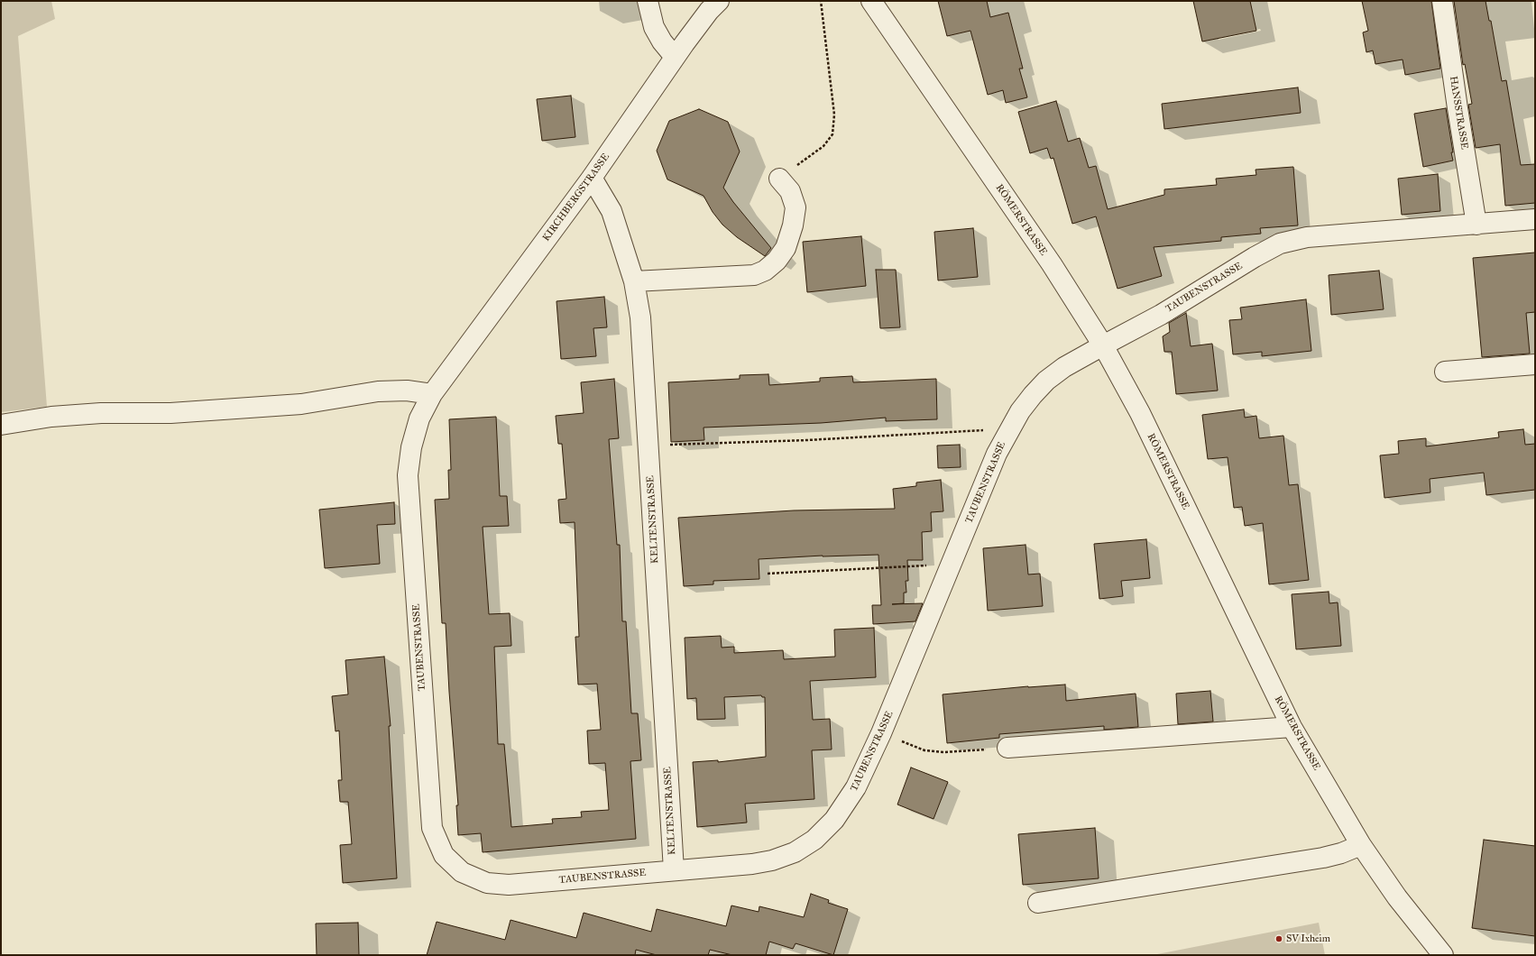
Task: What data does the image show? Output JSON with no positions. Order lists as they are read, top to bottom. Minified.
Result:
{"streets":{"street":["HANSSTRASSE","KIRCHBERGSTRASSE","RÖMERSTRASSE","TAUBENSTRASSE","KELTENSTRASSE"]},"crossings":[["HANSSTRASSE","TAUBENSTRASSE"],["KIRCHBERGSTRASSE","TAUBENSTRASSE"],["KIRCHBERGSTRASSE","KELTENSTRASSE"],["RÖMERSTRASSE","TAUBENSTRASSE"],["TAUBENSTRASSE","KELTENSTRASSE"]],"places":["SV Ixheim"]}
